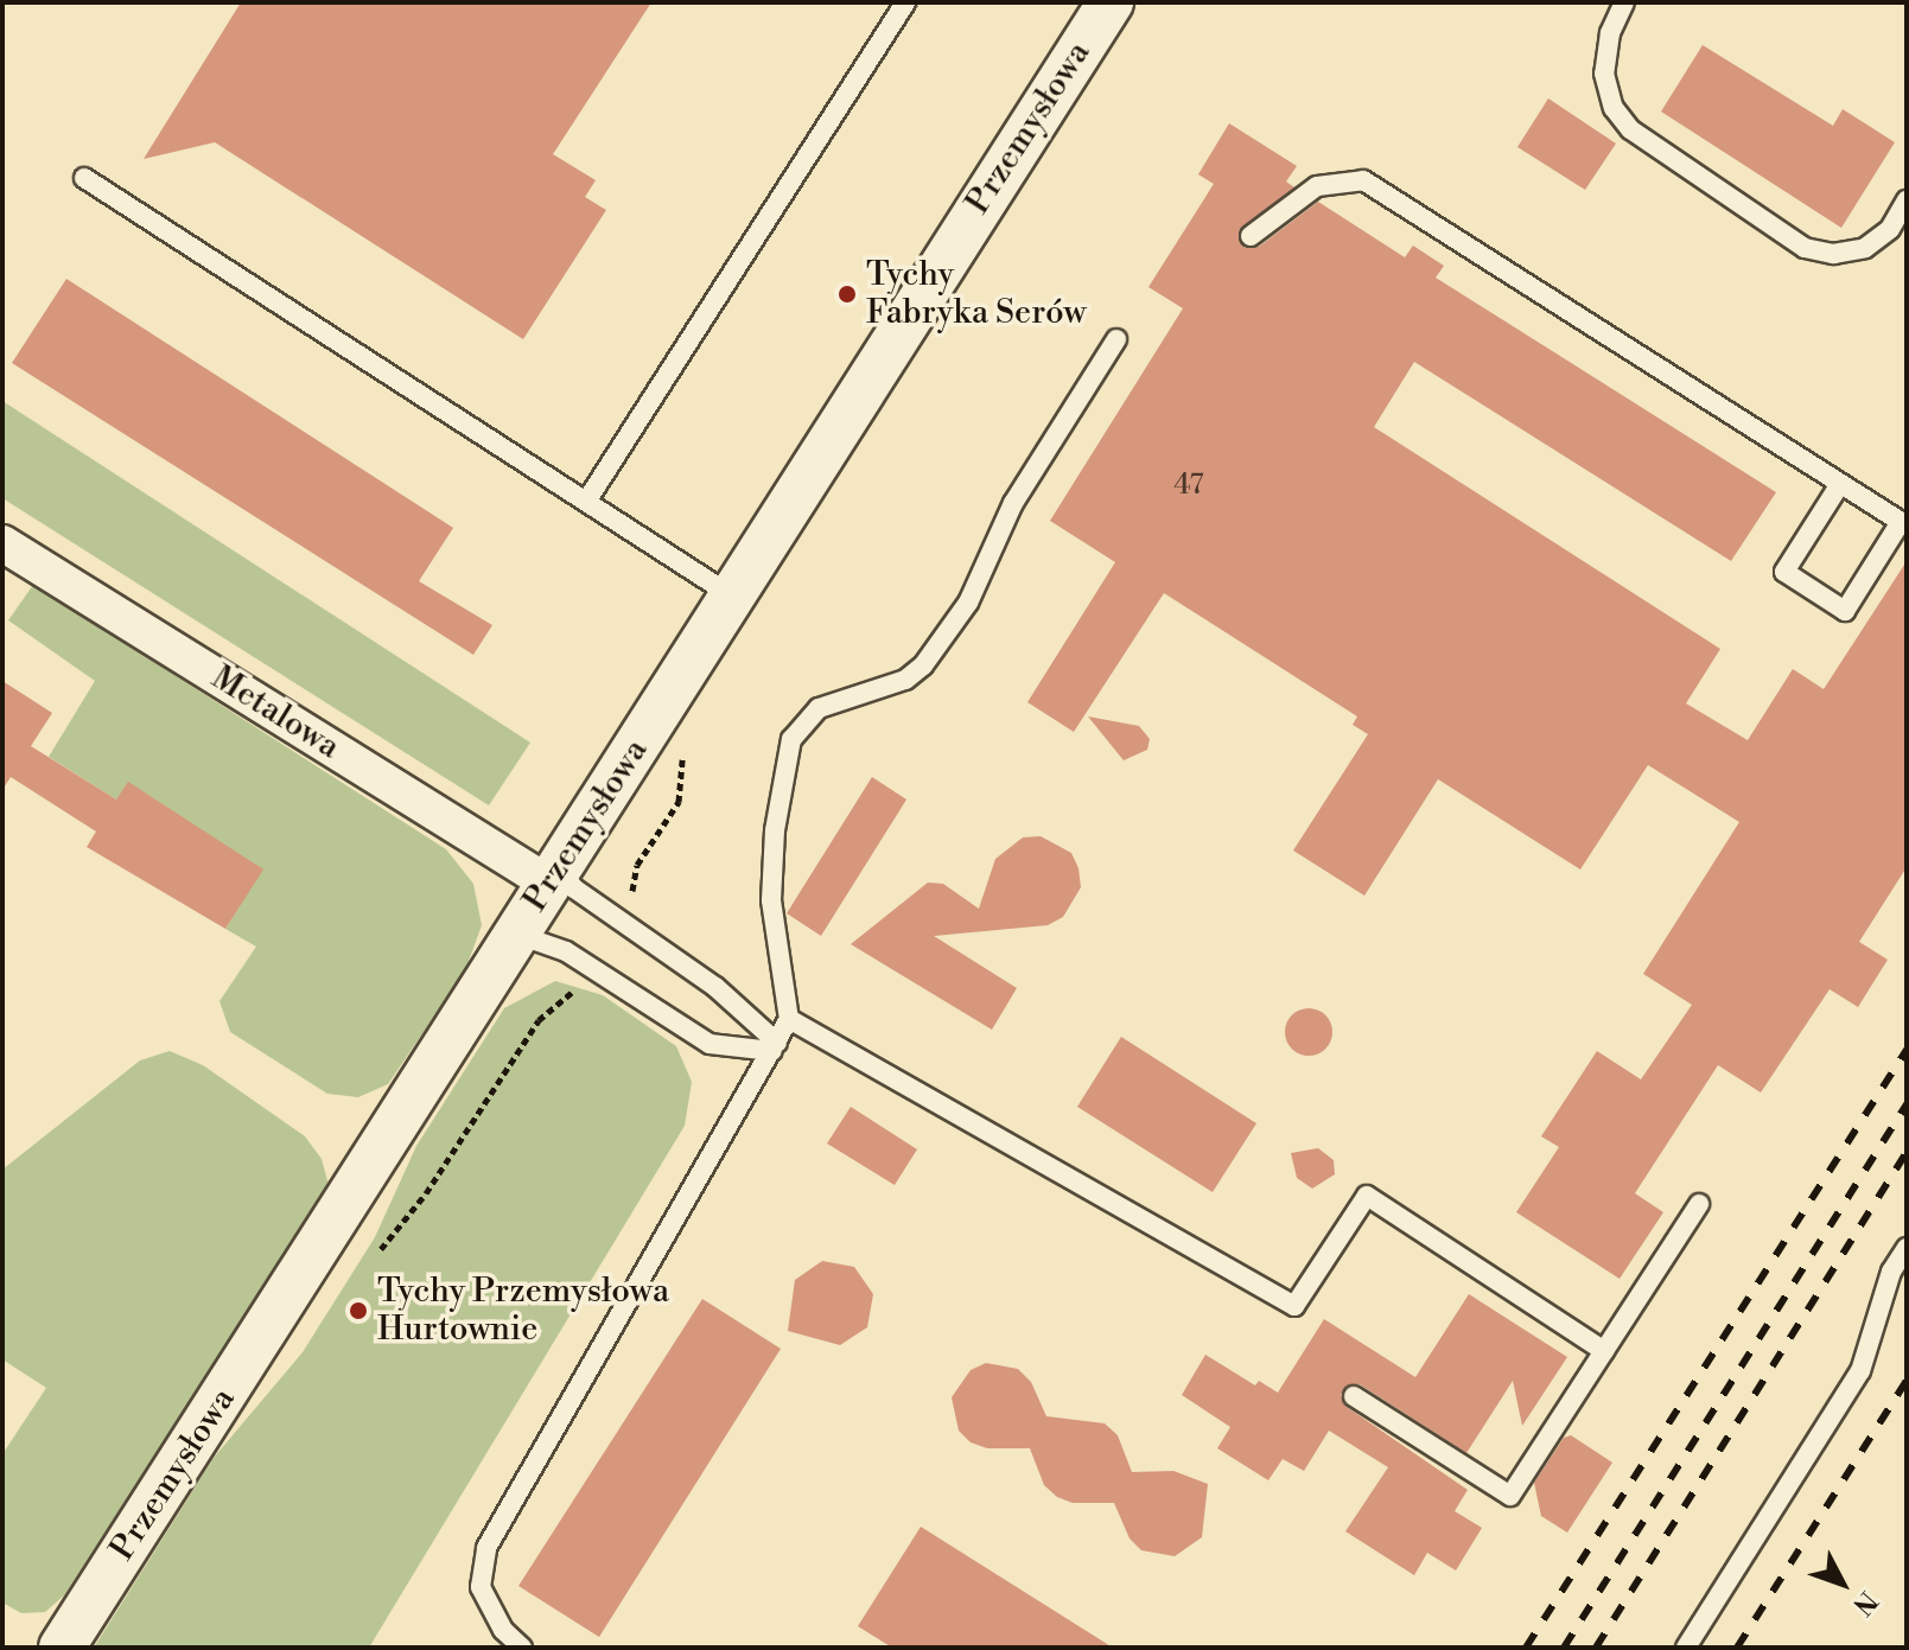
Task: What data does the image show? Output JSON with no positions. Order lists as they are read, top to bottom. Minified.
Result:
{"streets":{"street":["Przemysłowa","Metalowa"]},"crossings":[["Przemysłowa","Metalowa"]],"places":["Tychy Fabryka Serów","Tychy Przemysłowa Hurtownie"],"house_numbers":["47"],"north":"bottom right"}
